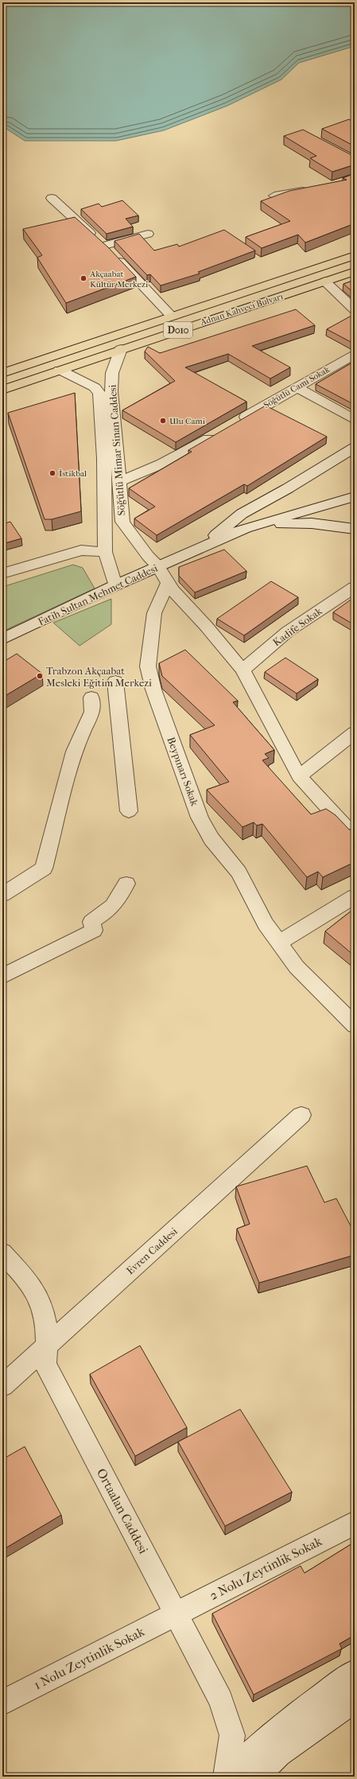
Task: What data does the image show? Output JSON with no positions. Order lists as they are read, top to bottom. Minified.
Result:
{"streets":{"highway":["Adnan Kahveci Bulvarı","D010"],"street":["Söğütlü Cami Sokak","Söğütlü Mimar Sinan Caddesi","Fatih Sultan Mehmet Caddesi","Kadife Sokak","Beypınarı Sokak","Evren Caddesi","Ortaalan Caddesi","2 Nolu Zeytinlik Sokak","1 Nolu Zeytinlik Sokak"]},"crossings":[["Adnan Kahveci Bulvarı","Söğütlü Mimar Sinan Caddesi"],["Söğütlü Mimar Sinan Caddesi","Fatih Sultan Mehmet Caddesi"],["Söğütlü Mimar Sinan Caddesi","Kadife Sokak"],["Söğütlü Mimar Sinan Caddesi","Beypınarı Sokak"],["Evren Caddesi","Ortaalan Caddesi"],["Ortaalan Caddesi","2 Nolu Zeytinlik Sokak"],["Ortaalan Caddesi","1 Nolu Zeytinlik Sokak"],["2 Nolu Zeytinlik Sokak","1 Nolu Zeytinlik Sokak"]],"places":["Akçaabat Kültür Merkezi","Ulu Cami","İstikbal","Trabzon Akçaabat Mesleki Eğitim Merkezi"]}
